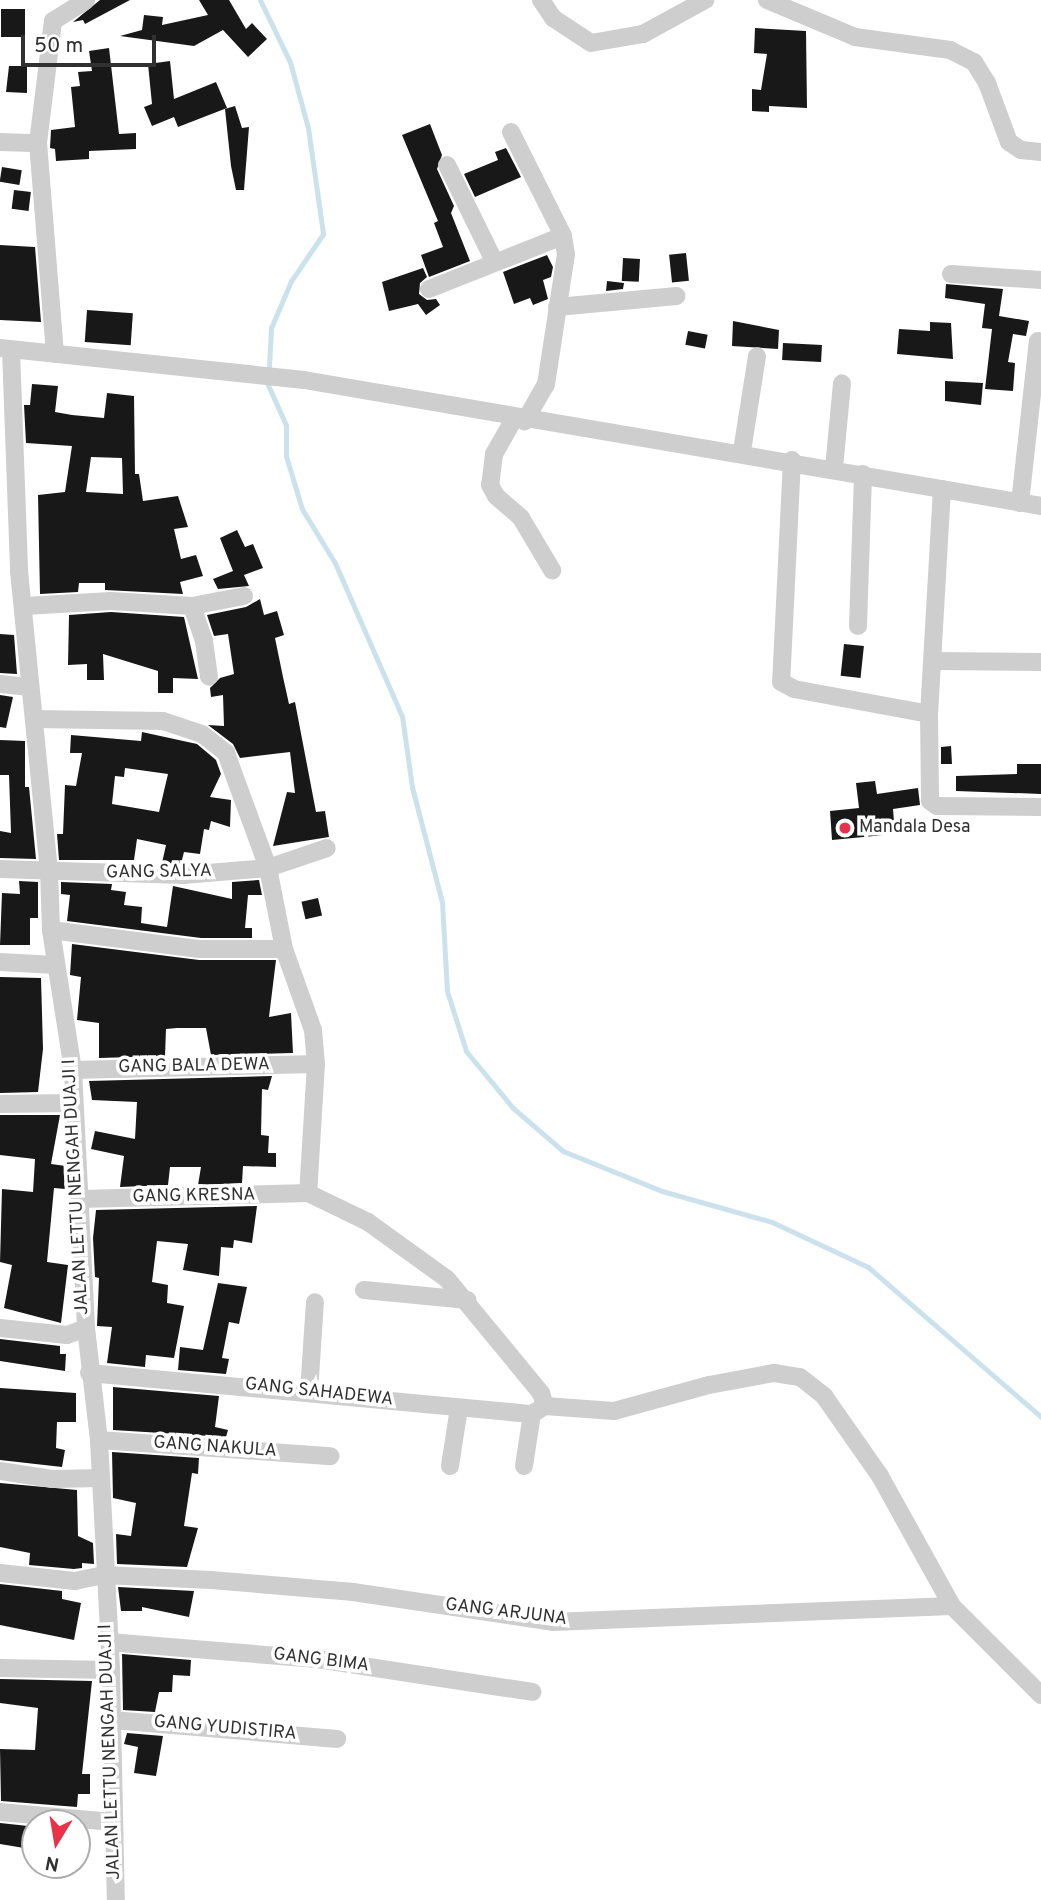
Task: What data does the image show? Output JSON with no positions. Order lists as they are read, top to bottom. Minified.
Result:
{"streets":{"street":["GANG SALYA","GANG BALA DEWA","JALAN LETTU NENGAH DUAJI I","GANG KRESNA","GANG SAHADEWA","GANG NAKULA","GANG ARJUNA","GANG BIMA","GANG YUDISTIRA"]},"crossings":[["GANG SALYA","JALAN LETTU NENGAH DUAJI I"],["GANG BALA DEWA","JALAN LETTU NENGAH DUAJI I"],["JALAN LETTU NENGAH DUAJI I","GANG KRESNA"],["JALAN LETTU NENGAH DUAJI I","GANG SAHADEWA"],["JALAN LETTU NENGAH DUAJI I","GANG NAKULA"],["JALAN LETTU NENGAH DUAJI I","GANG ARJUNA"],["JALAN LETTU NENGAH DUAJI I","GANG BIMA"],["JALAN LETTU NENGAH DUAJI I","GANG YUDISTIRA"],["GANG SAHADEWA","GANG ARJUNA"]],"places":["Mandala Desa"],"scale_bar":"50 m","north":"bottom"}
